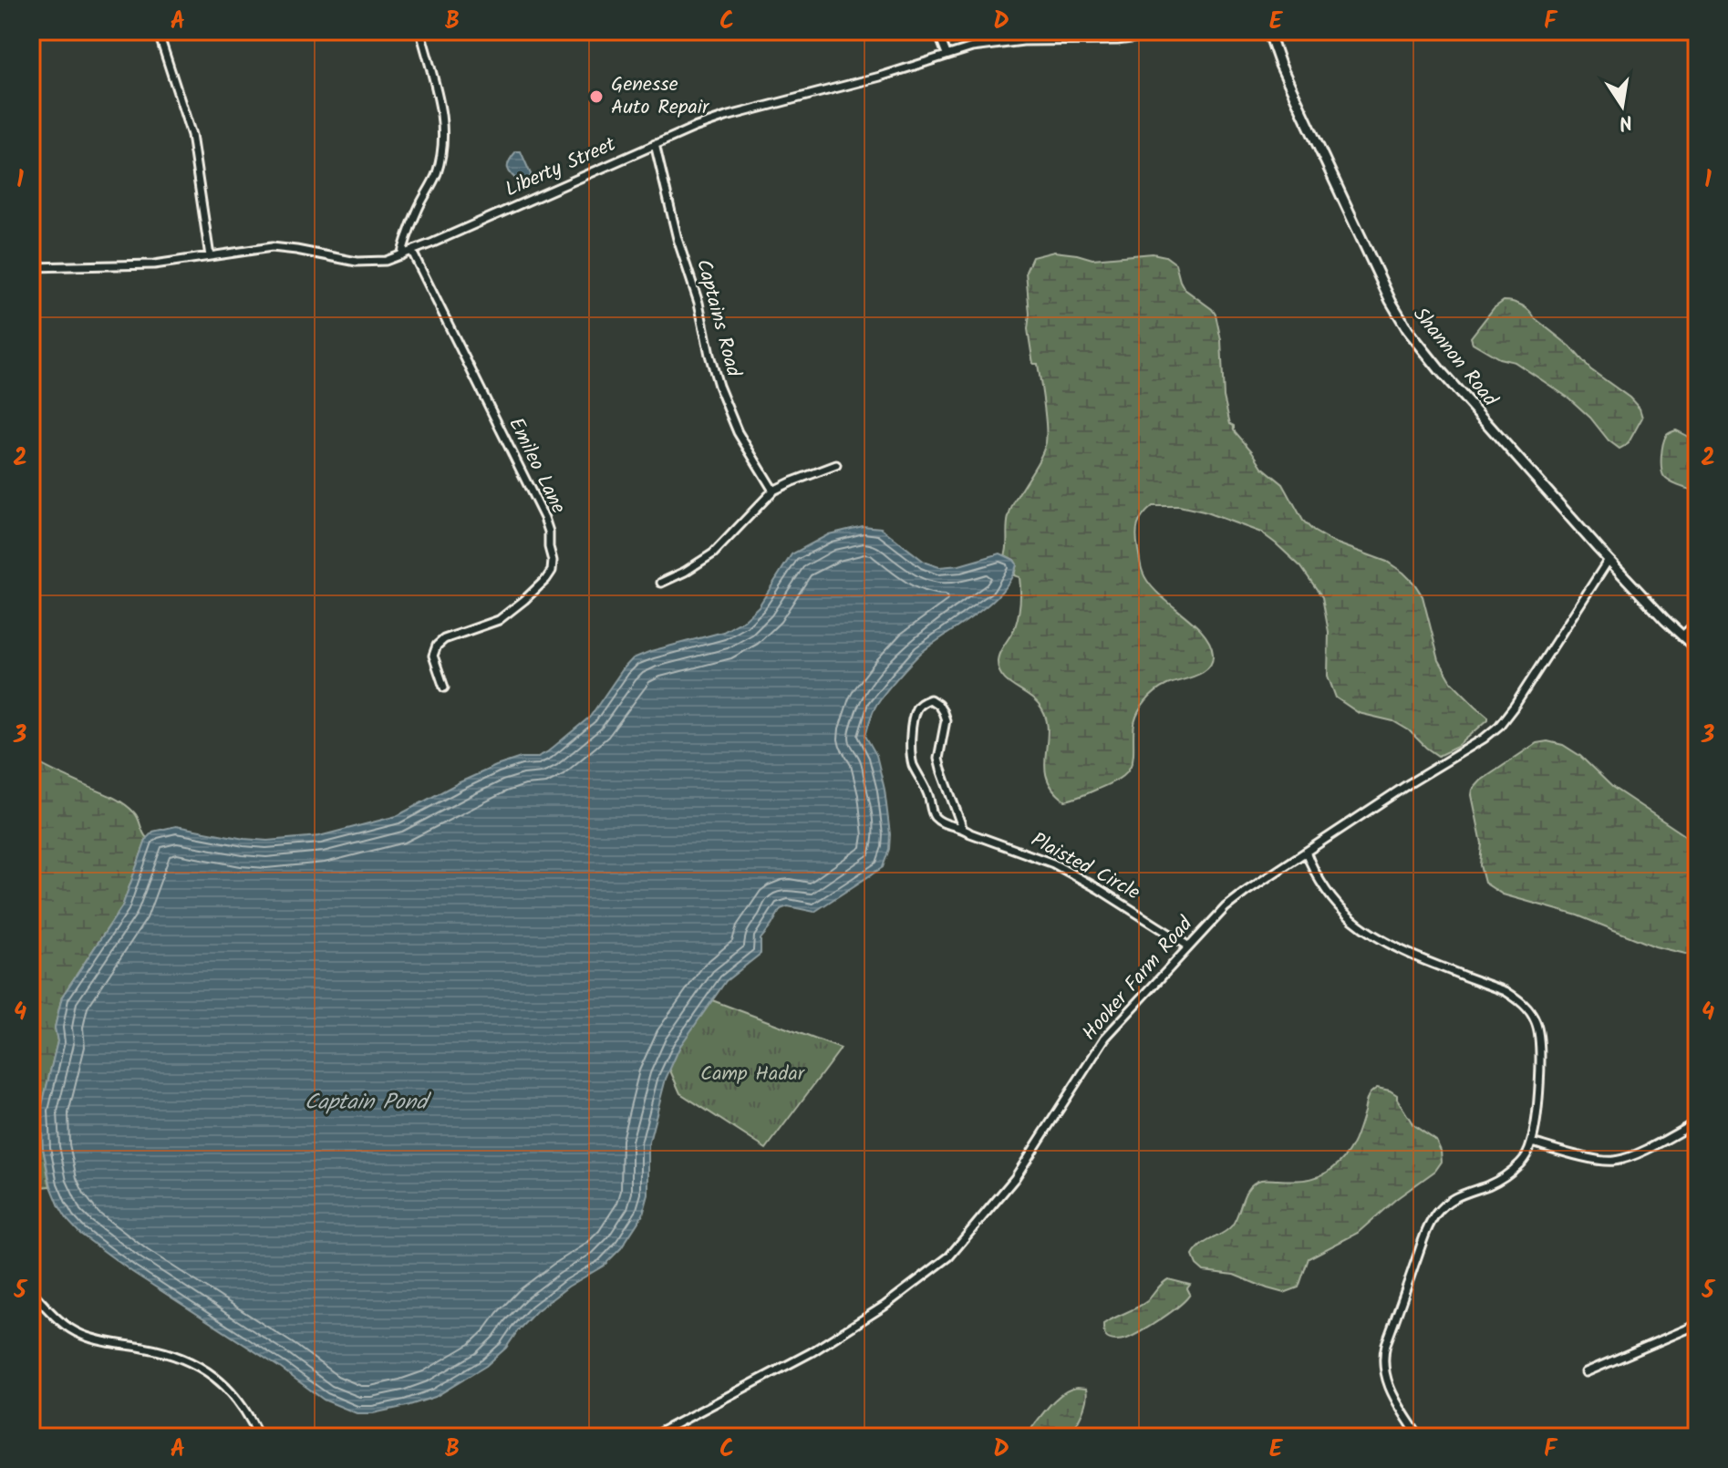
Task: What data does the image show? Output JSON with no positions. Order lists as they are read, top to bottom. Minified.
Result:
{"streets":{"street":["Liberty Street","Captains Road","Shannon Road","Emileo Lane","Plaisted Circle","Hooker Farm Road"]},"crossings":[["Liberty Street","Captains Road"],["Liberty Street","Emileo Lane"],["Shannon Road","Hooker Farm Road"],["Plaisted Circle","Hooker Farm Road"]],"water":["Captain Pond"],"parks":["Camp Hadar"],"places":["Genesse Auto Repair"],"north":"bottom","grid":{"columns":["A","B","C","D","E","F"],"rows":["1","2","3","4","5"]}}
